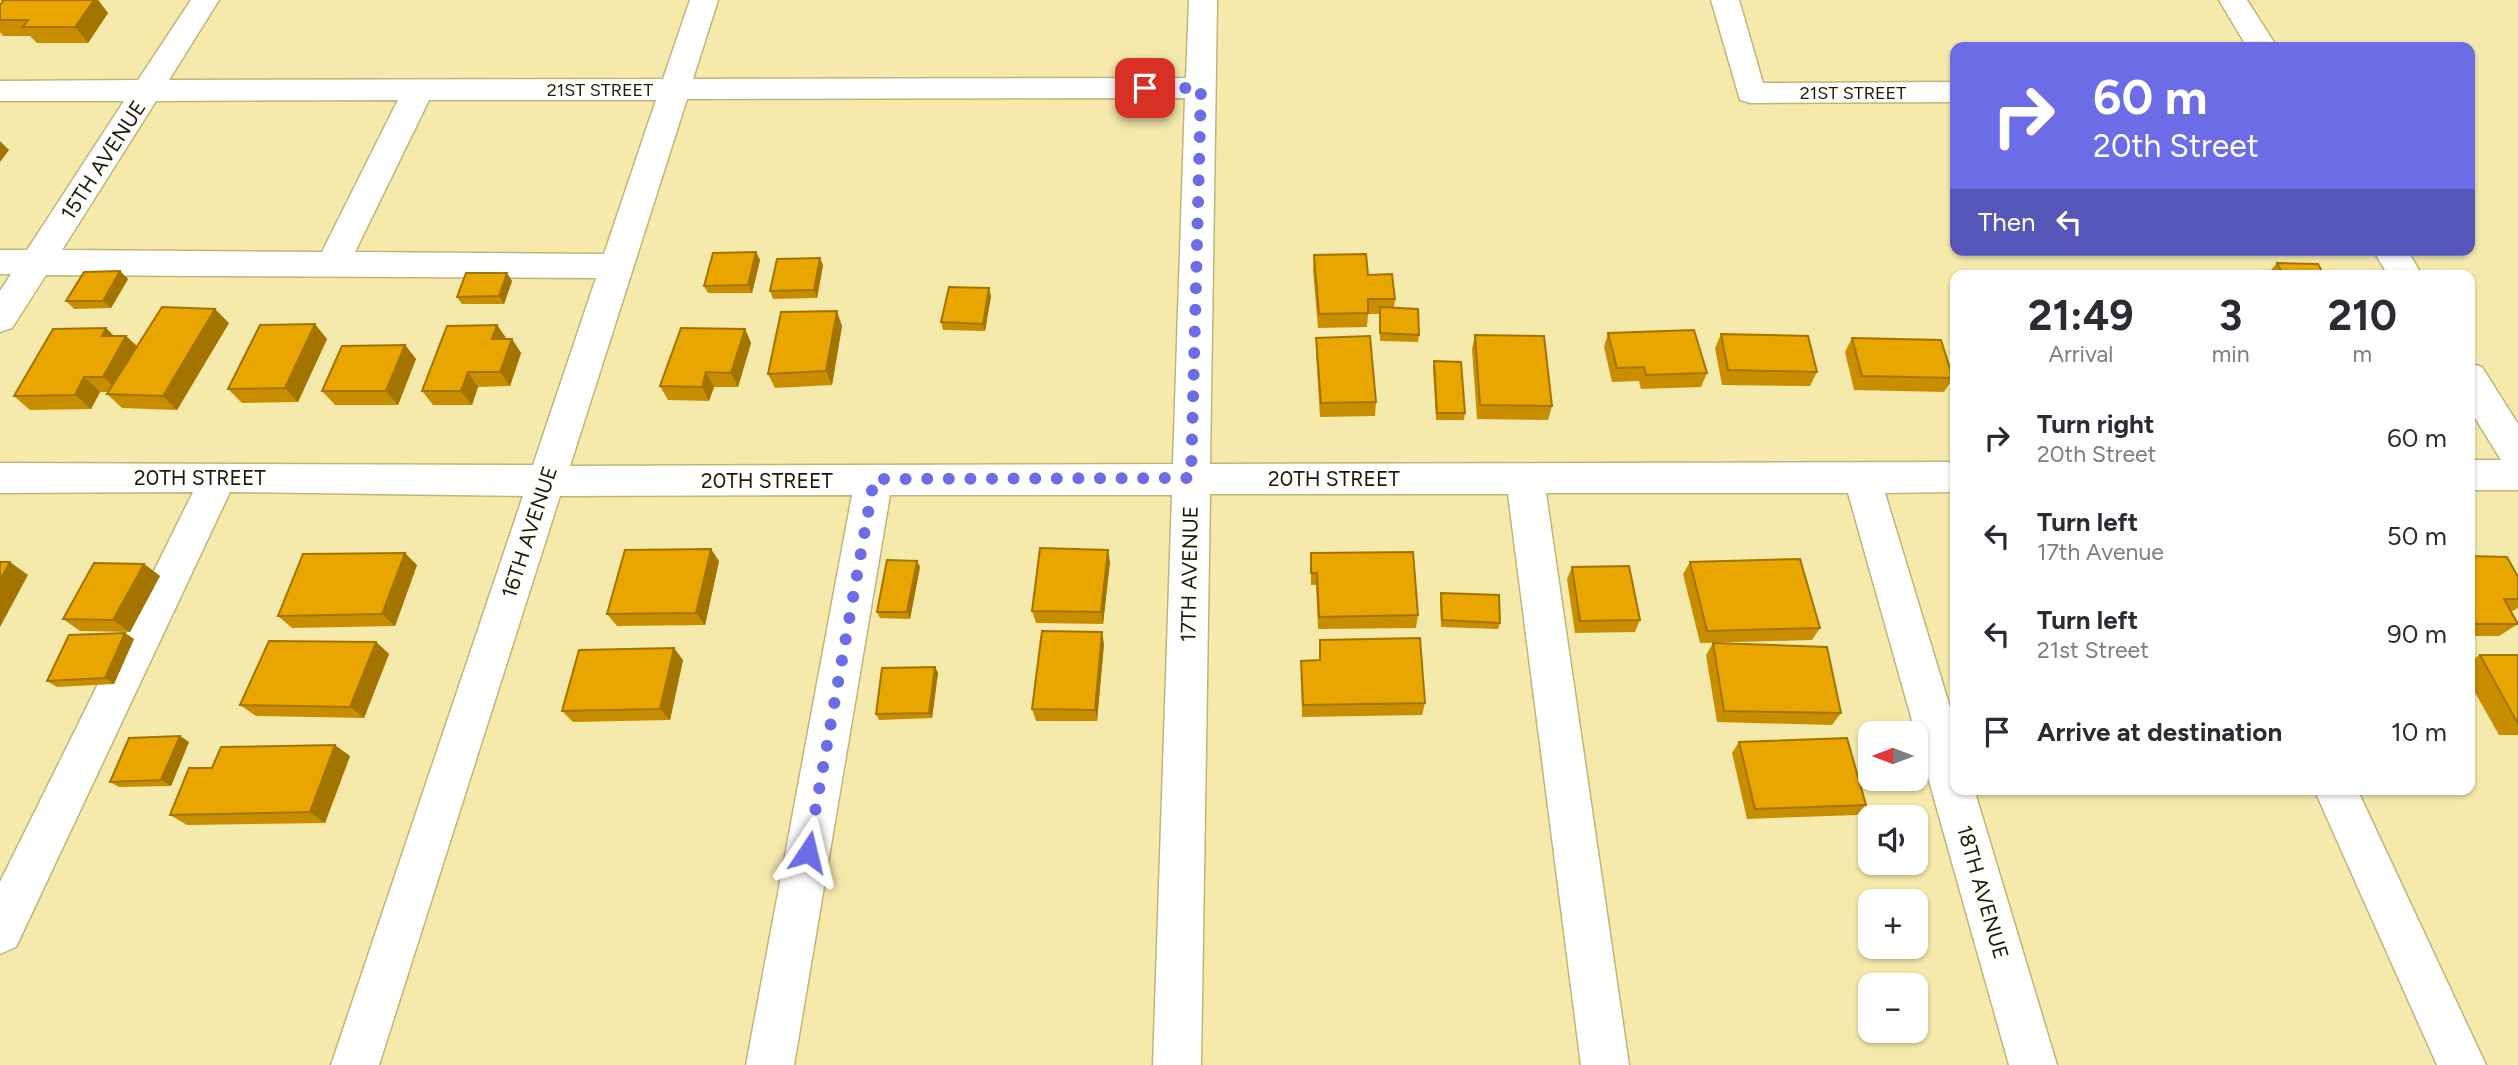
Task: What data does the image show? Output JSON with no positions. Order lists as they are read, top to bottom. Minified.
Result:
{"streets":{"street":["21ST STREET","15TH AVENUE","20TH STREET","16TH AVENUE","17TH AVENUE","18TH AVENUE"]},"crossings":[["21ST STREET","15TH AVENUE"],["21ST STREET","16TH AVENUE"],["21ST STREET","17TH AVENUE"],["20TH STREET","16TH AVENUE"],["20TH STREET","17TH AVENUE"],["20TH STREET","18TH AVENUE"]],"north":"left","page":{"turn":["60 m","20th Street"],"then":"Then","eta":["21:49","Arrival","3","min","210","m"],"list":[{"name":"Turn right","note":"20th Street","value":"60 m"},{"name":"Turn left","note":"17th Avenue","value":"50 m"},{"name":"Turn left","note":"21st Street","value":"90 m"},{"name":"Arrive at destination","value":"10 m"}],"map_buttons":["+","−"]}}
